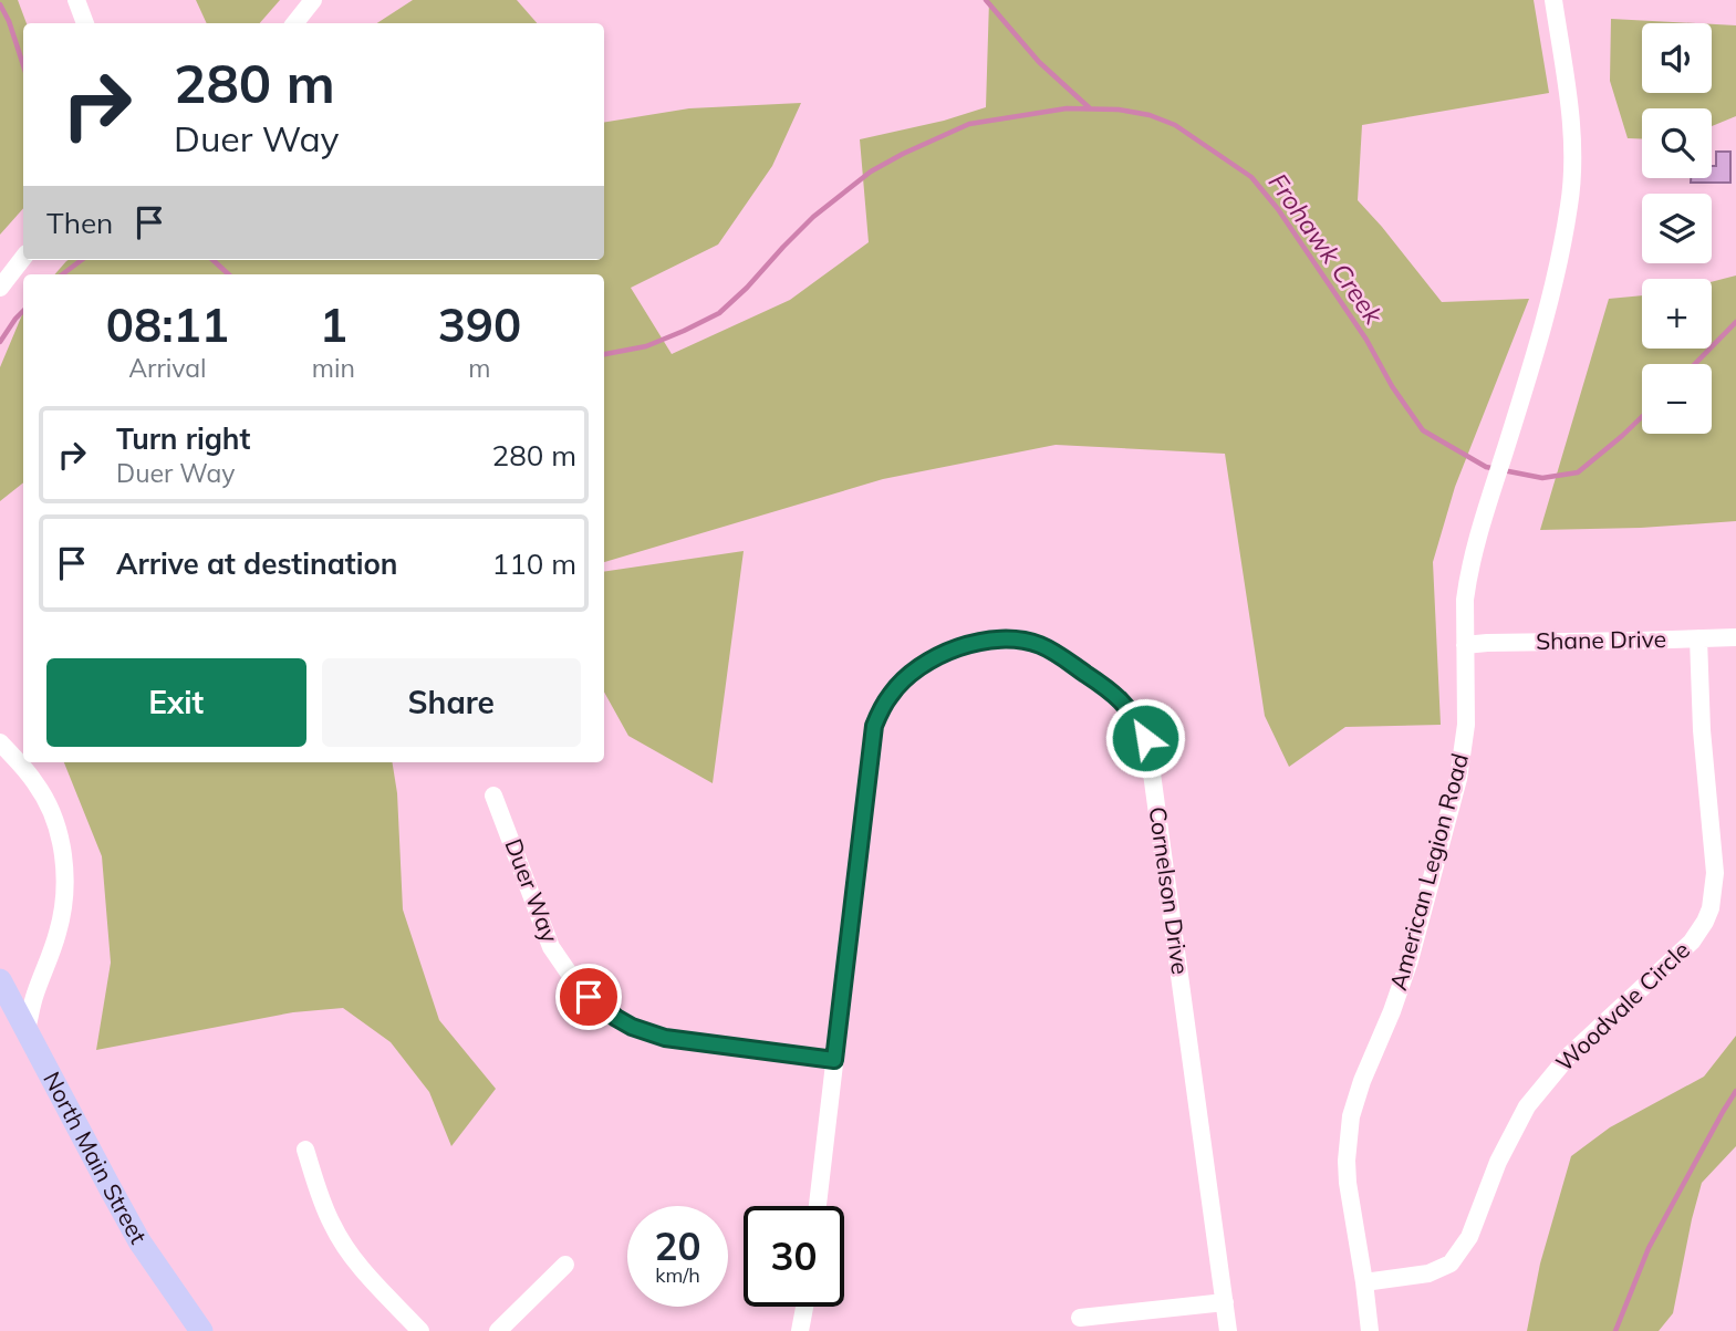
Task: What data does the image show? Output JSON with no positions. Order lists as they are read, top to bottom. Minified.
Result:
{"streets":{"main road":["North Main Street"],"street":["Shane Drive","American Legion Road","Duer Way","Cornelson Drive","Woodvale Circle"]},"crossings":[["Shane Drive","American Legion Road"],["Shane Drive","Woodvale Circle"],["American Legion Road","Woodvale Circle"],["Duer Way","Cornelson Drive"]],"water":["Frohawk Creek"],"page":{"map_buttons":["+","−"],"turn":["280 m","Duer Way"],"then":"Then","eta":["08:11","Arrival","1","min","390","m"],"list":[{"name":"Turn right","note":"Duer Way","value":"280 m"},{"name":"Arrive at destination","value":"110 m"}],"buttons":["Exit","Share"],"speed":"20 km/h","limit":"30"}}
